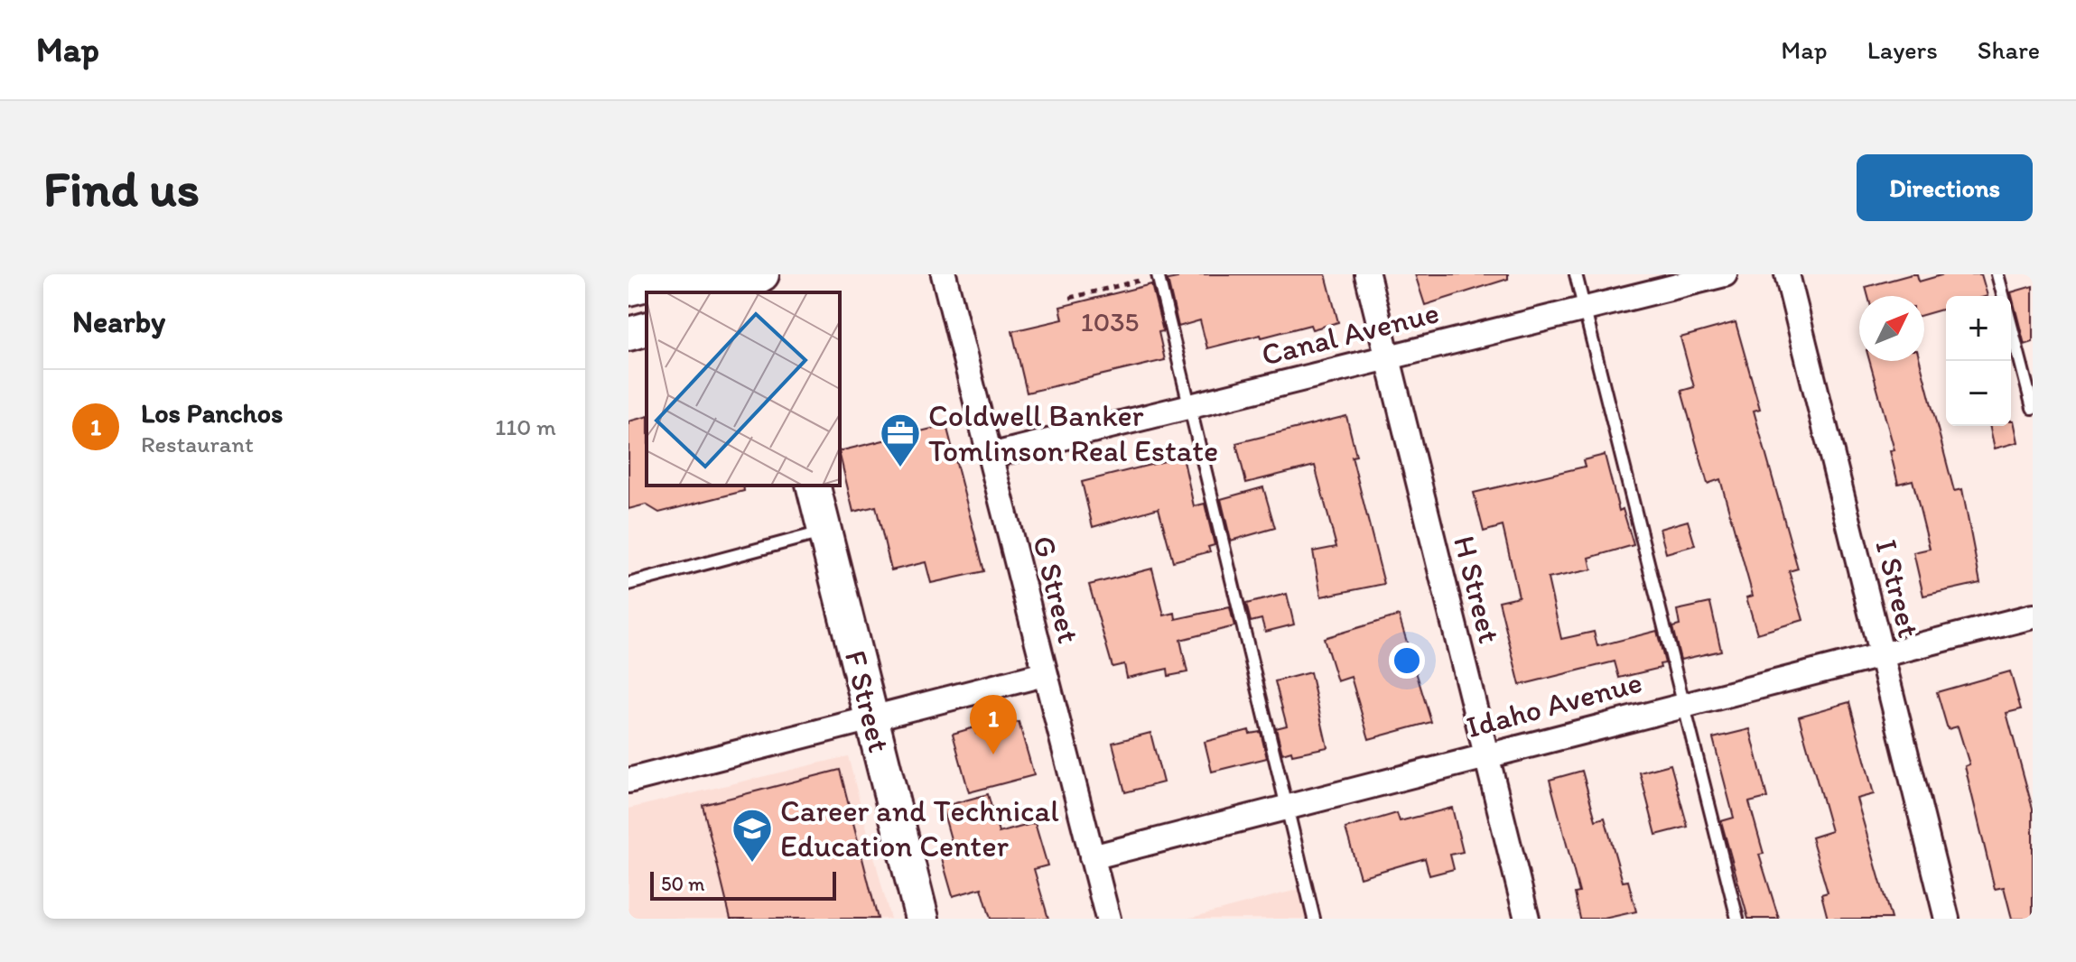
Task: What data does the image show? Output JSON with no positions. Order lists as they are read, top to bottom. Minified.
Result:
{"streets":{"street":["Canal Avenue","I Street","G Street","H Street","F Street","Idaho Avenue"]},"crossings":[["Canal Avenue","G Street"],["Canal Avenue","H Street"],["I Street","Idaho Avenue"],["G Street","Idaho Avenue"],["H Street","Idaho Avenue"]],"places":{"office":["Coldwell Banker Tomlinson Real Estate"],"school or university":["Career and Technical Education Center"]},"house_numbers":["1035"],"scale_bar":"50 m","north":"top right","page":{"header":"Map","nav":["Map","Layers","Share"],"buttons":"Directions","title":"Find us","heading":"Nearby","map_buttons":["+","−"],"list":[{"mark":"1","name":"Los Panchos","note":"Restaurant","value":"110 m"}],"pins":"1","scale":"50 m"}}
